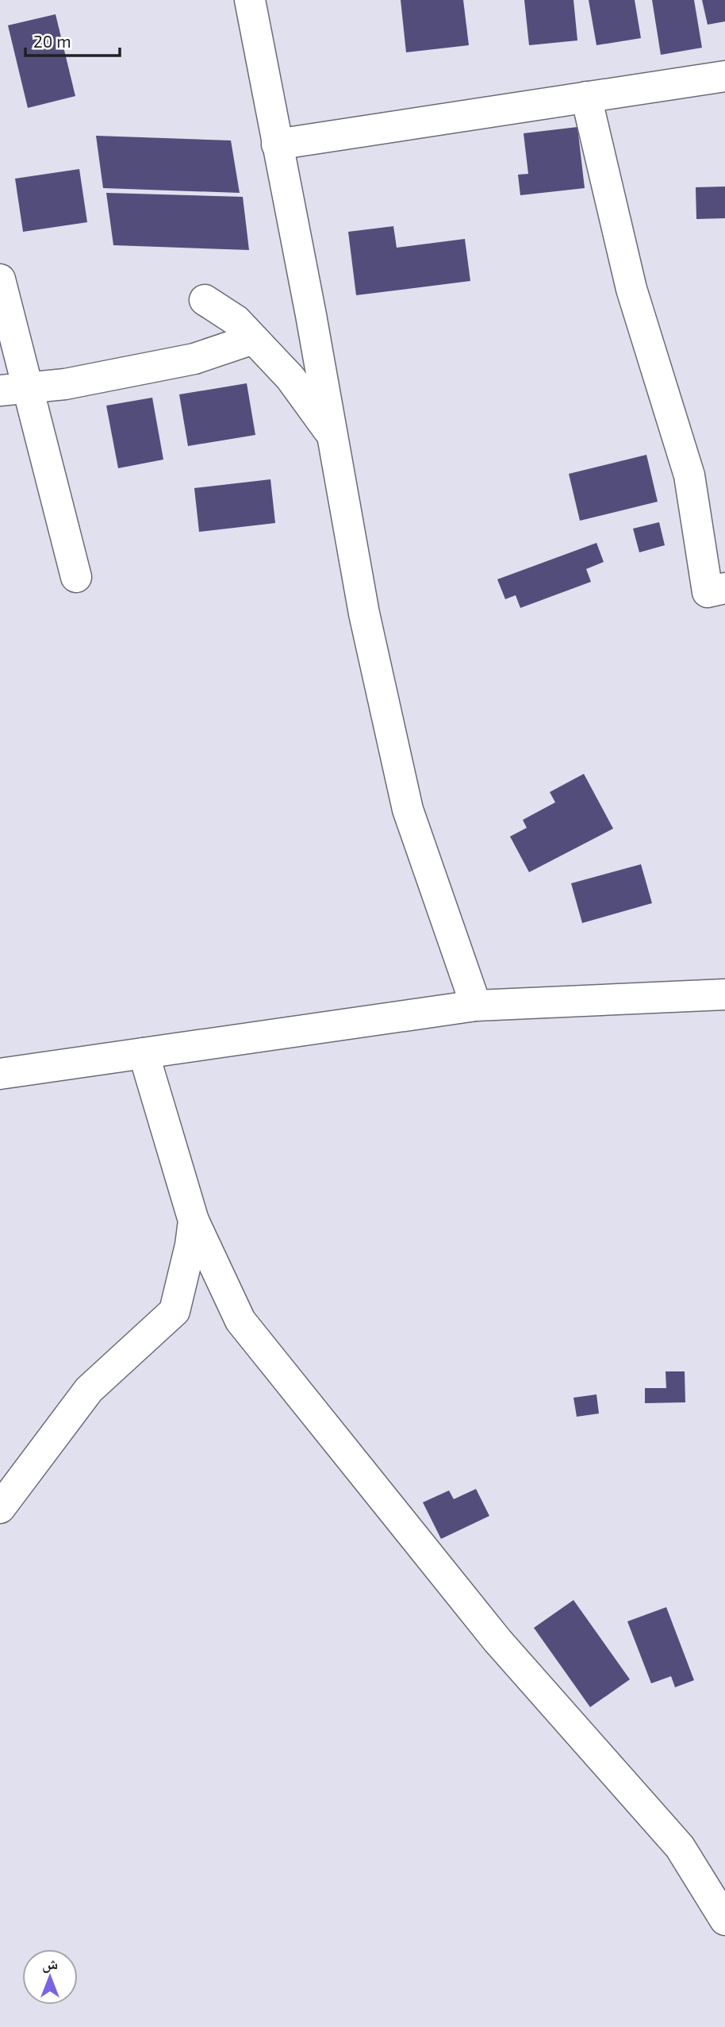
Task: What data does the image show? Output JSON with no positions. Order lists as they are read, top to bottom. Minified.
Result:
{"scale_bar":"20 m","north":"top"}
